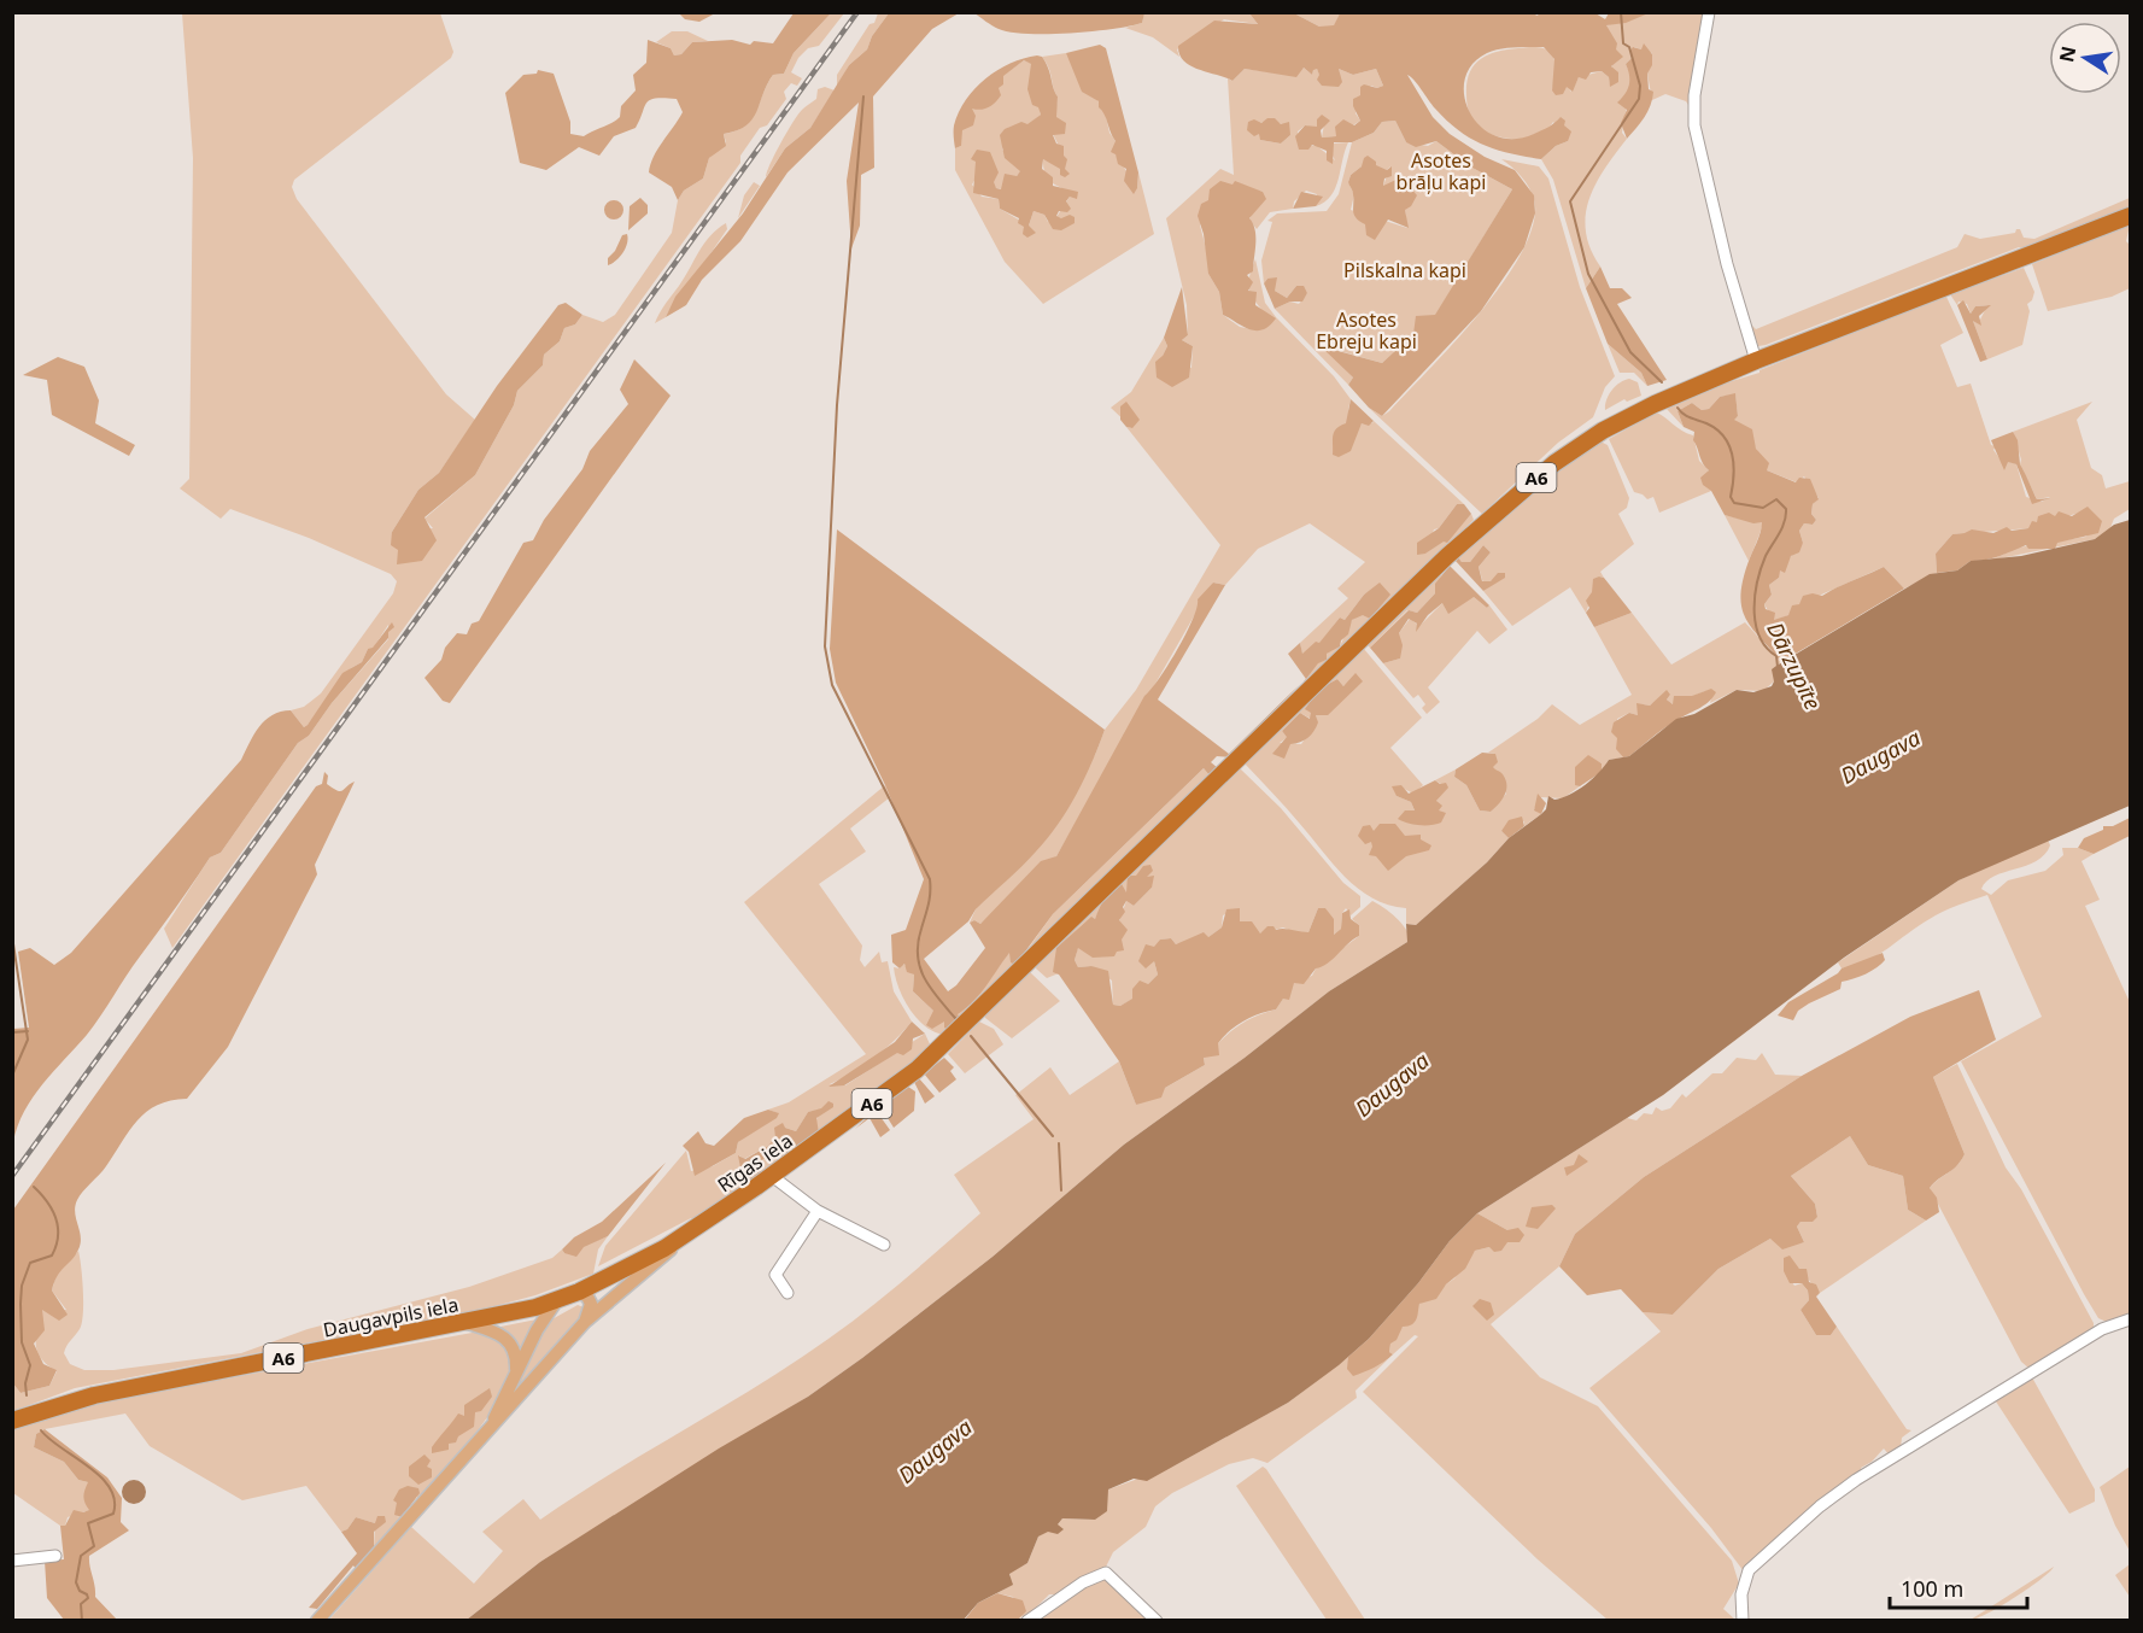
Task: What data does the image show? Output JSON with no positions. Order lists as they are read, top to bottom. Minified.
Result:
{"streets":{"highway":["A6","Rīgas iela","Daugavpils iela"]},"crossings":[["A6","Rīgas iela"],["Rīgas iela","Daugavpils iela"]],"water":["Dārzupīte","Daugava"],"parks":["Asotes brāļu kapi","Pilskalna kapi","Asotes Ebreju kapi"],"scale_bar":"100 m","north":"left"}
